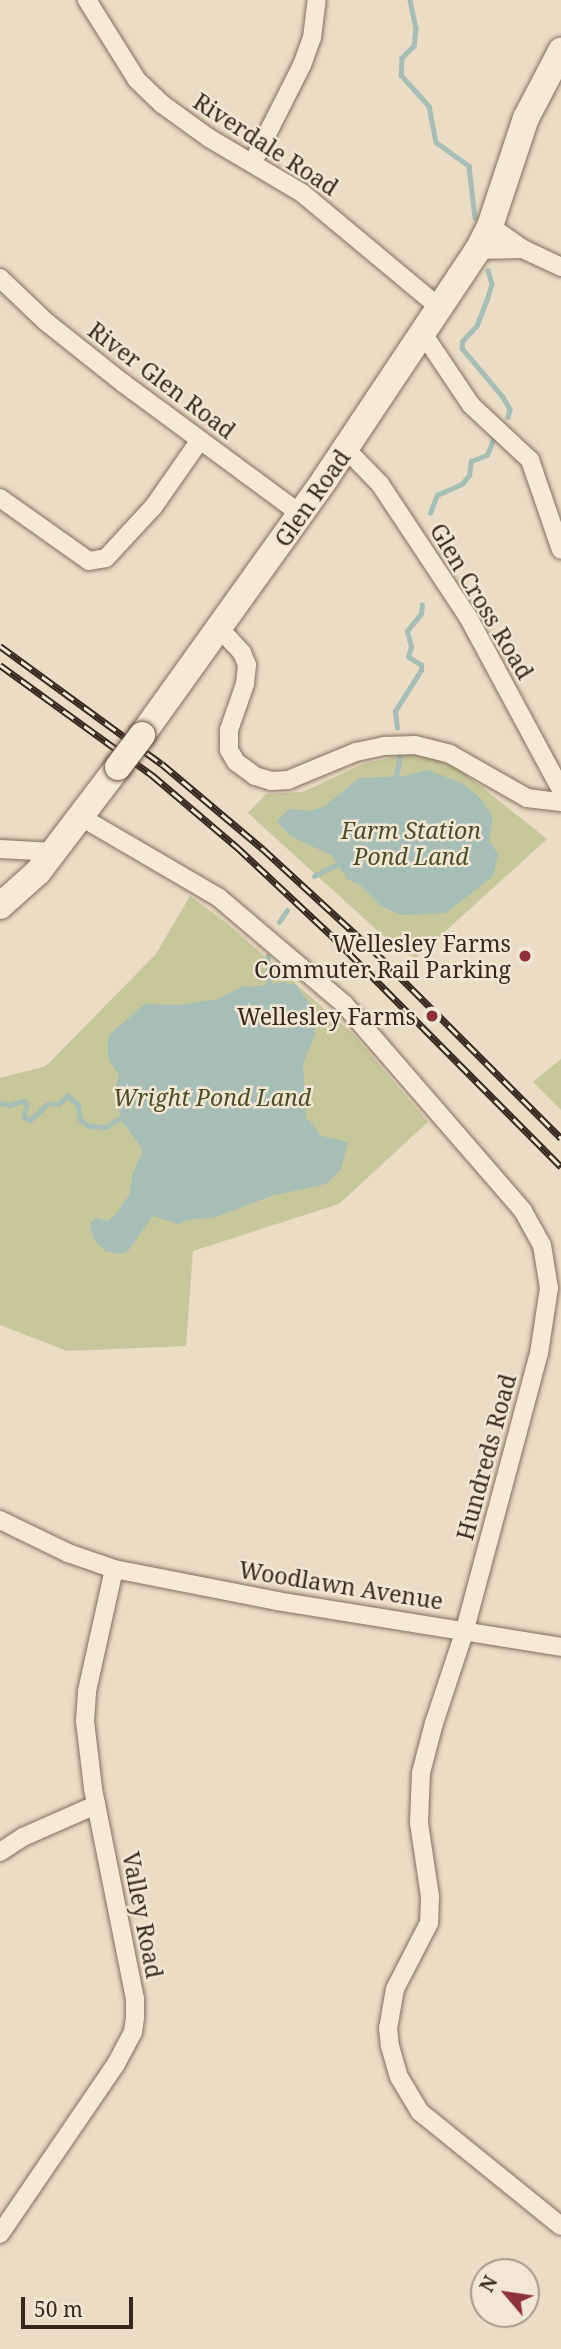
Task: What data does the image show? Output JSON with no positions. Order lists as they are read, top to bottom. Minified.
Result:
{"streets":{"street":["Riverdale Road","River Glen Road","Glen Road","Glen Cross Road","Hundreds Road","Woodlawn Avenue","Valley Road"]},"crossings":[["Riverdale Road","Glen Road"],["River Glen Road","Glen Road"],["Glen Road","Glen Cross Road"],["Glen Road","Hundreds Road"],["Hundreds Road","Woodlawn Avenue"],["Woodlawn Avenue","Valley Road"]],"parks":["Farm Station Pond Land","Wright Pond Land"],"places":["Wellesley Farms Commuter Rail Parking","Wellesley Farms"],"scale_bar":"50 m","north":"top left"}
